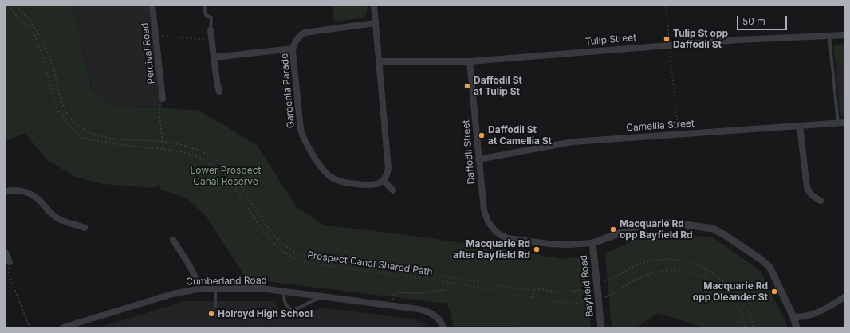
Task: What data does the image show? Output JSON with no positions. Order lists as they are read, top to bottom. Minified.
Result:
{"streets":{"street":["Tulip Street","Percival Road","Gardenia Parade","Camellia Street","Daffodil Street","Cumberland Road","Bayfield Road"],"path":["Prospect Canal Shared Path"]},"crossings":[["Tulip Street","Daffodil Street"],["Camellia Street","Daffodil Street"],["Daffodil Street","Bayfield Road"]],"parks":["Lower Prospect Canal Reserve"],"places":["Tulip St opp Daffodil St","Daffodil St at Tulip St","Daffodil St at Camellia St","Macquarie Rd opp Bayfield Rd","Macquarie Rd after Bayfield Rd","Macquarie Rd opp Oleander St","Holroyd High School"],"scale_bar":"50 m"}
